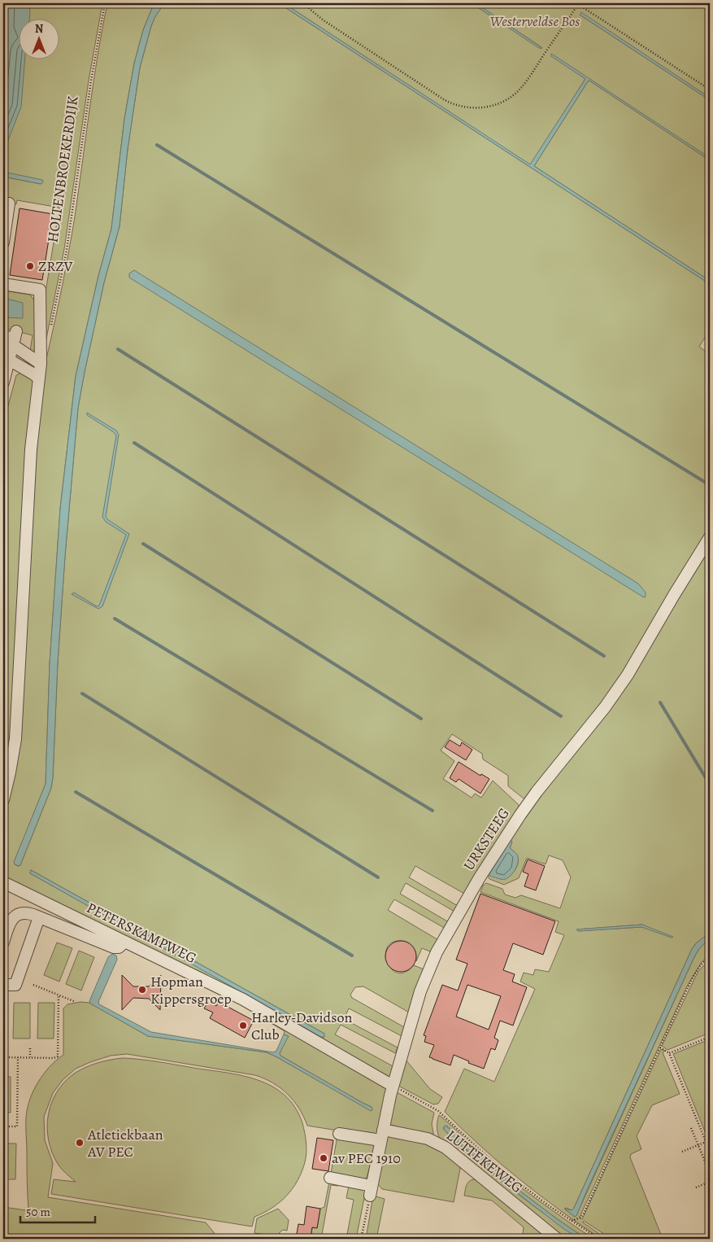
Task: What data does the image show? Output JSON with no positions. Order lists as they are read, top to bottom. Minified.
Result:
{"streets":{"street":["URKSTEEG","PETERSKAMPWEG","LUTTEKEWEG"],"path":["HOLTENBROEKERDIJK"]},"crossings":[["URKSTEEG","PETERSKAMPWEG"],["URKSTEEG","LUTTEKEWEG"]],"parks":["Westerveldse Bos"],"places":["ZRZV","Hopman Kippersgroep","Harley-Davidson Club","Atletiekbaan AV PEC","av PEC 1910"],"scale_bar":"50 m","north":"top"}
